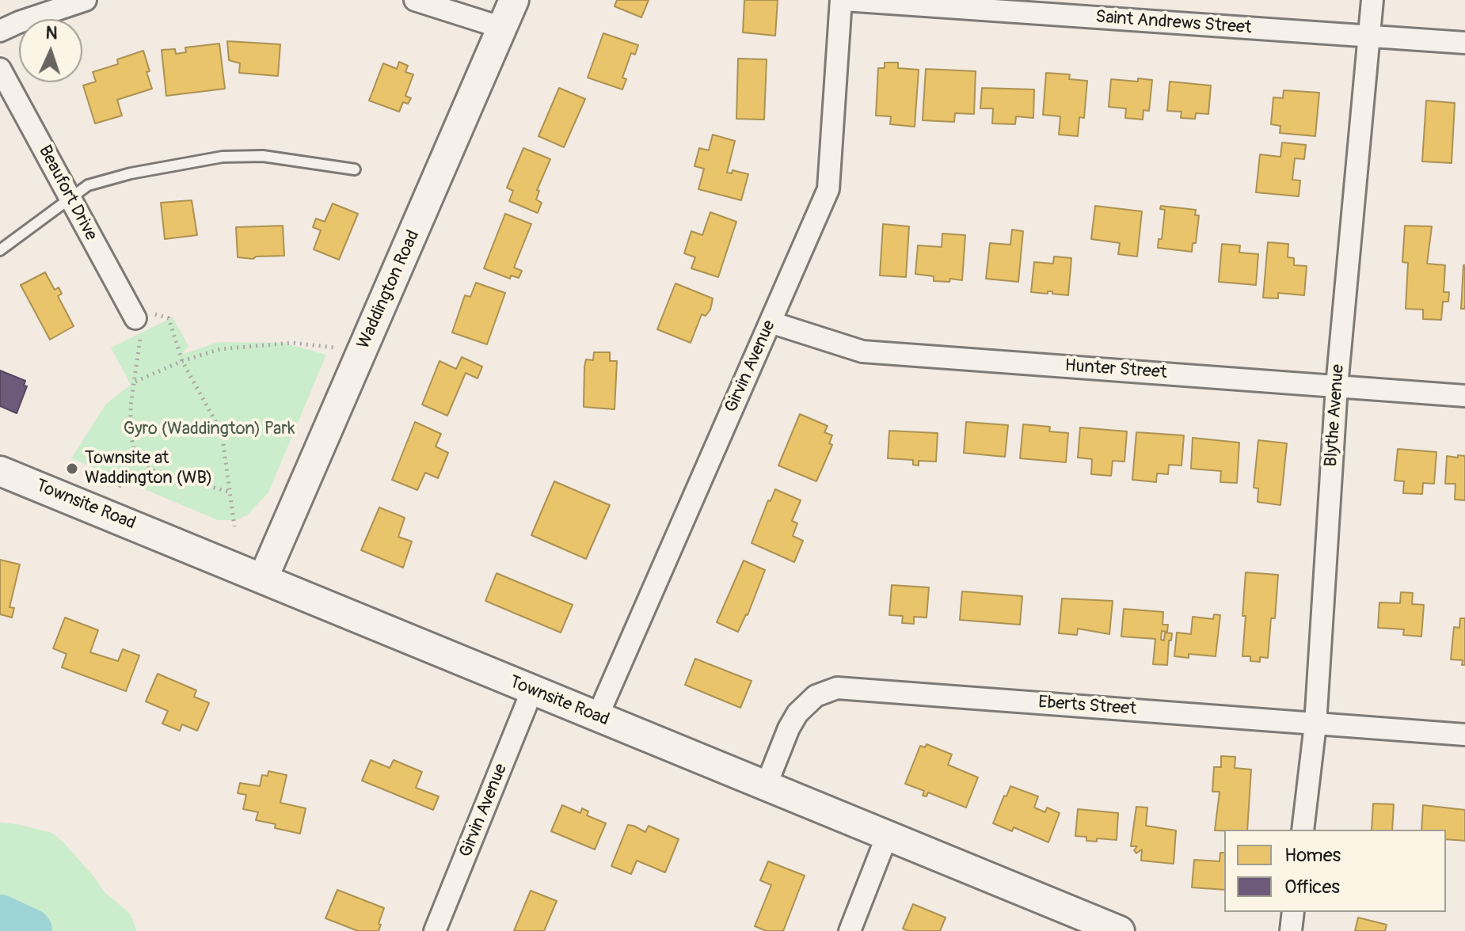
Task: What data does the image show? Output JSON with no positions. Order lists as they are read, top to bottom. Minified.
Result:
{"streets":{"street":["Saint Andrews Street","Beaufort Drive","Waddington Road","Girvin Avenue","Hunter Street","Blythe Avenue","Townsite Road","Eberts Street"]},"crossings":[["Saint Andrews Street","Girvin Avenue"],["Saint Andrews Street","Blythe Avenue"],["Waddington Road","Townsite Road"],["Girvin Avenue","Hunter Street"],["Girvin Avenue","Townsite Road"],["Hunter Street","Blythe Avenue"],["Blythe Avenue","Eberts Street"],["Townsite Road","Eberts Street"]],"parks":["Gyro (Waddington) Park"],"places":["Townsite at Waddington (WB)"],"legend":["Homes","Offices"],"north":"top"}
